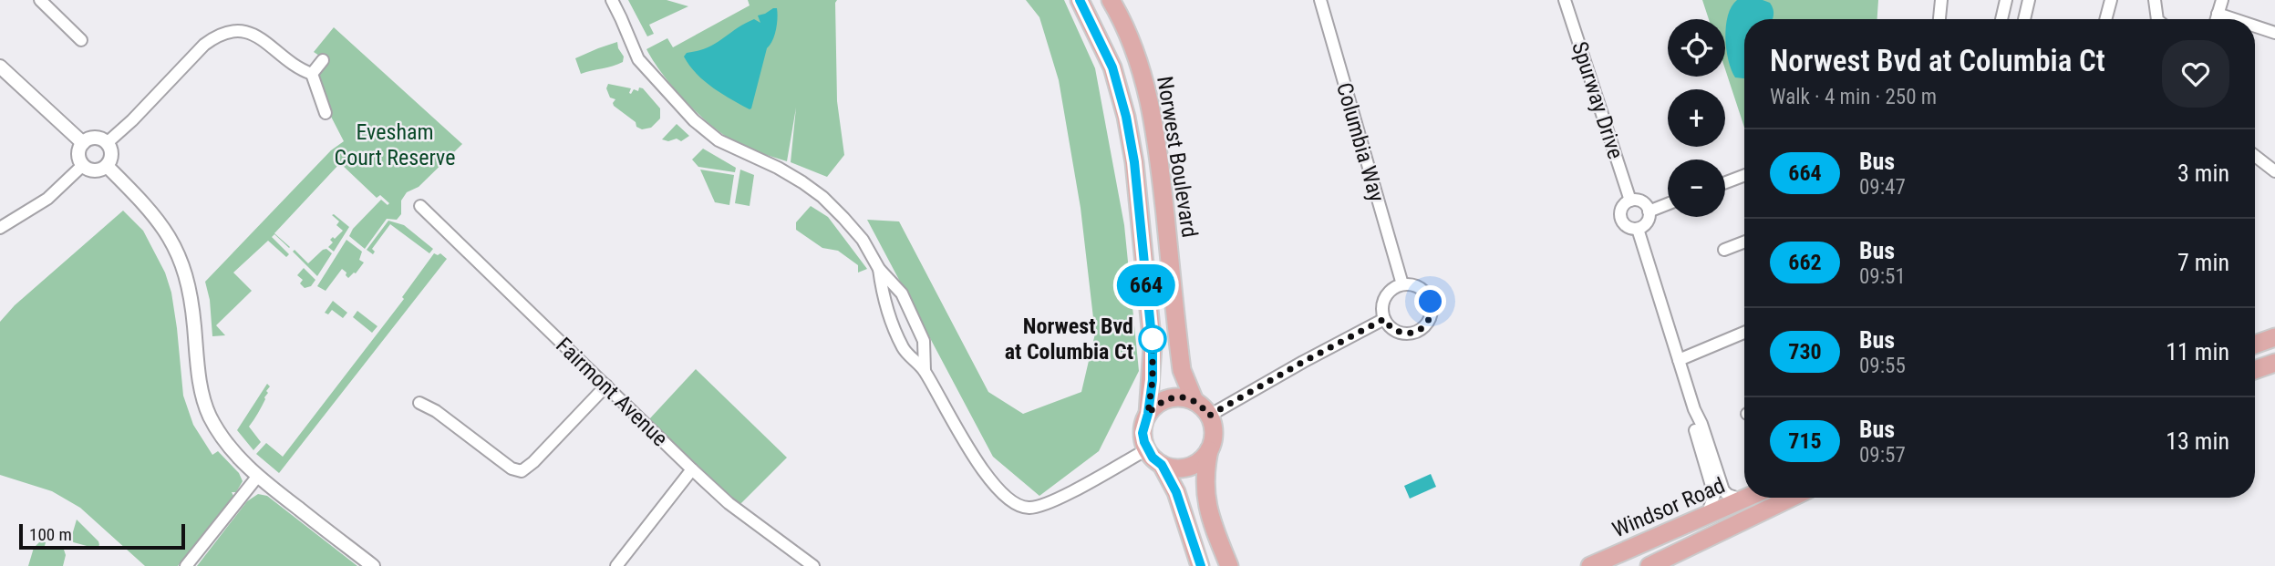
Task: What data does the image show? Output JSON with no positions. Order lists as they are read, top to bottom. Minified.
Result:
{"streets":{"main road":["Norwest Boulevard","Windsor Road"],"street":["Spurway Drive","Columbia Way","Fairmont Avenue"]},"parks":["Evesham Court Reserve"],"places":["Norwest Bvd at Columbia Ct"],"lines":["bus line 664"],"scale_bar":"100 m","page":{"on_map":"664","map_buttons":["+","−"],"heading":["Norwest Bvd at Columbia Ct","Walk · 4 min · 250 m"],"list":[{"mark":"664","name":"Bus","note":"09:47","value":"3 min"},{"mark":"662","name":"Bus","note":"09:51","value":"7 min"},{"mark":"730","name":"Bus","note":"09:55","value":"11 min"},{"mark":"715","name":"Bus","note":"09:57","value":"13 min"}],"scale":"100 m"}}
